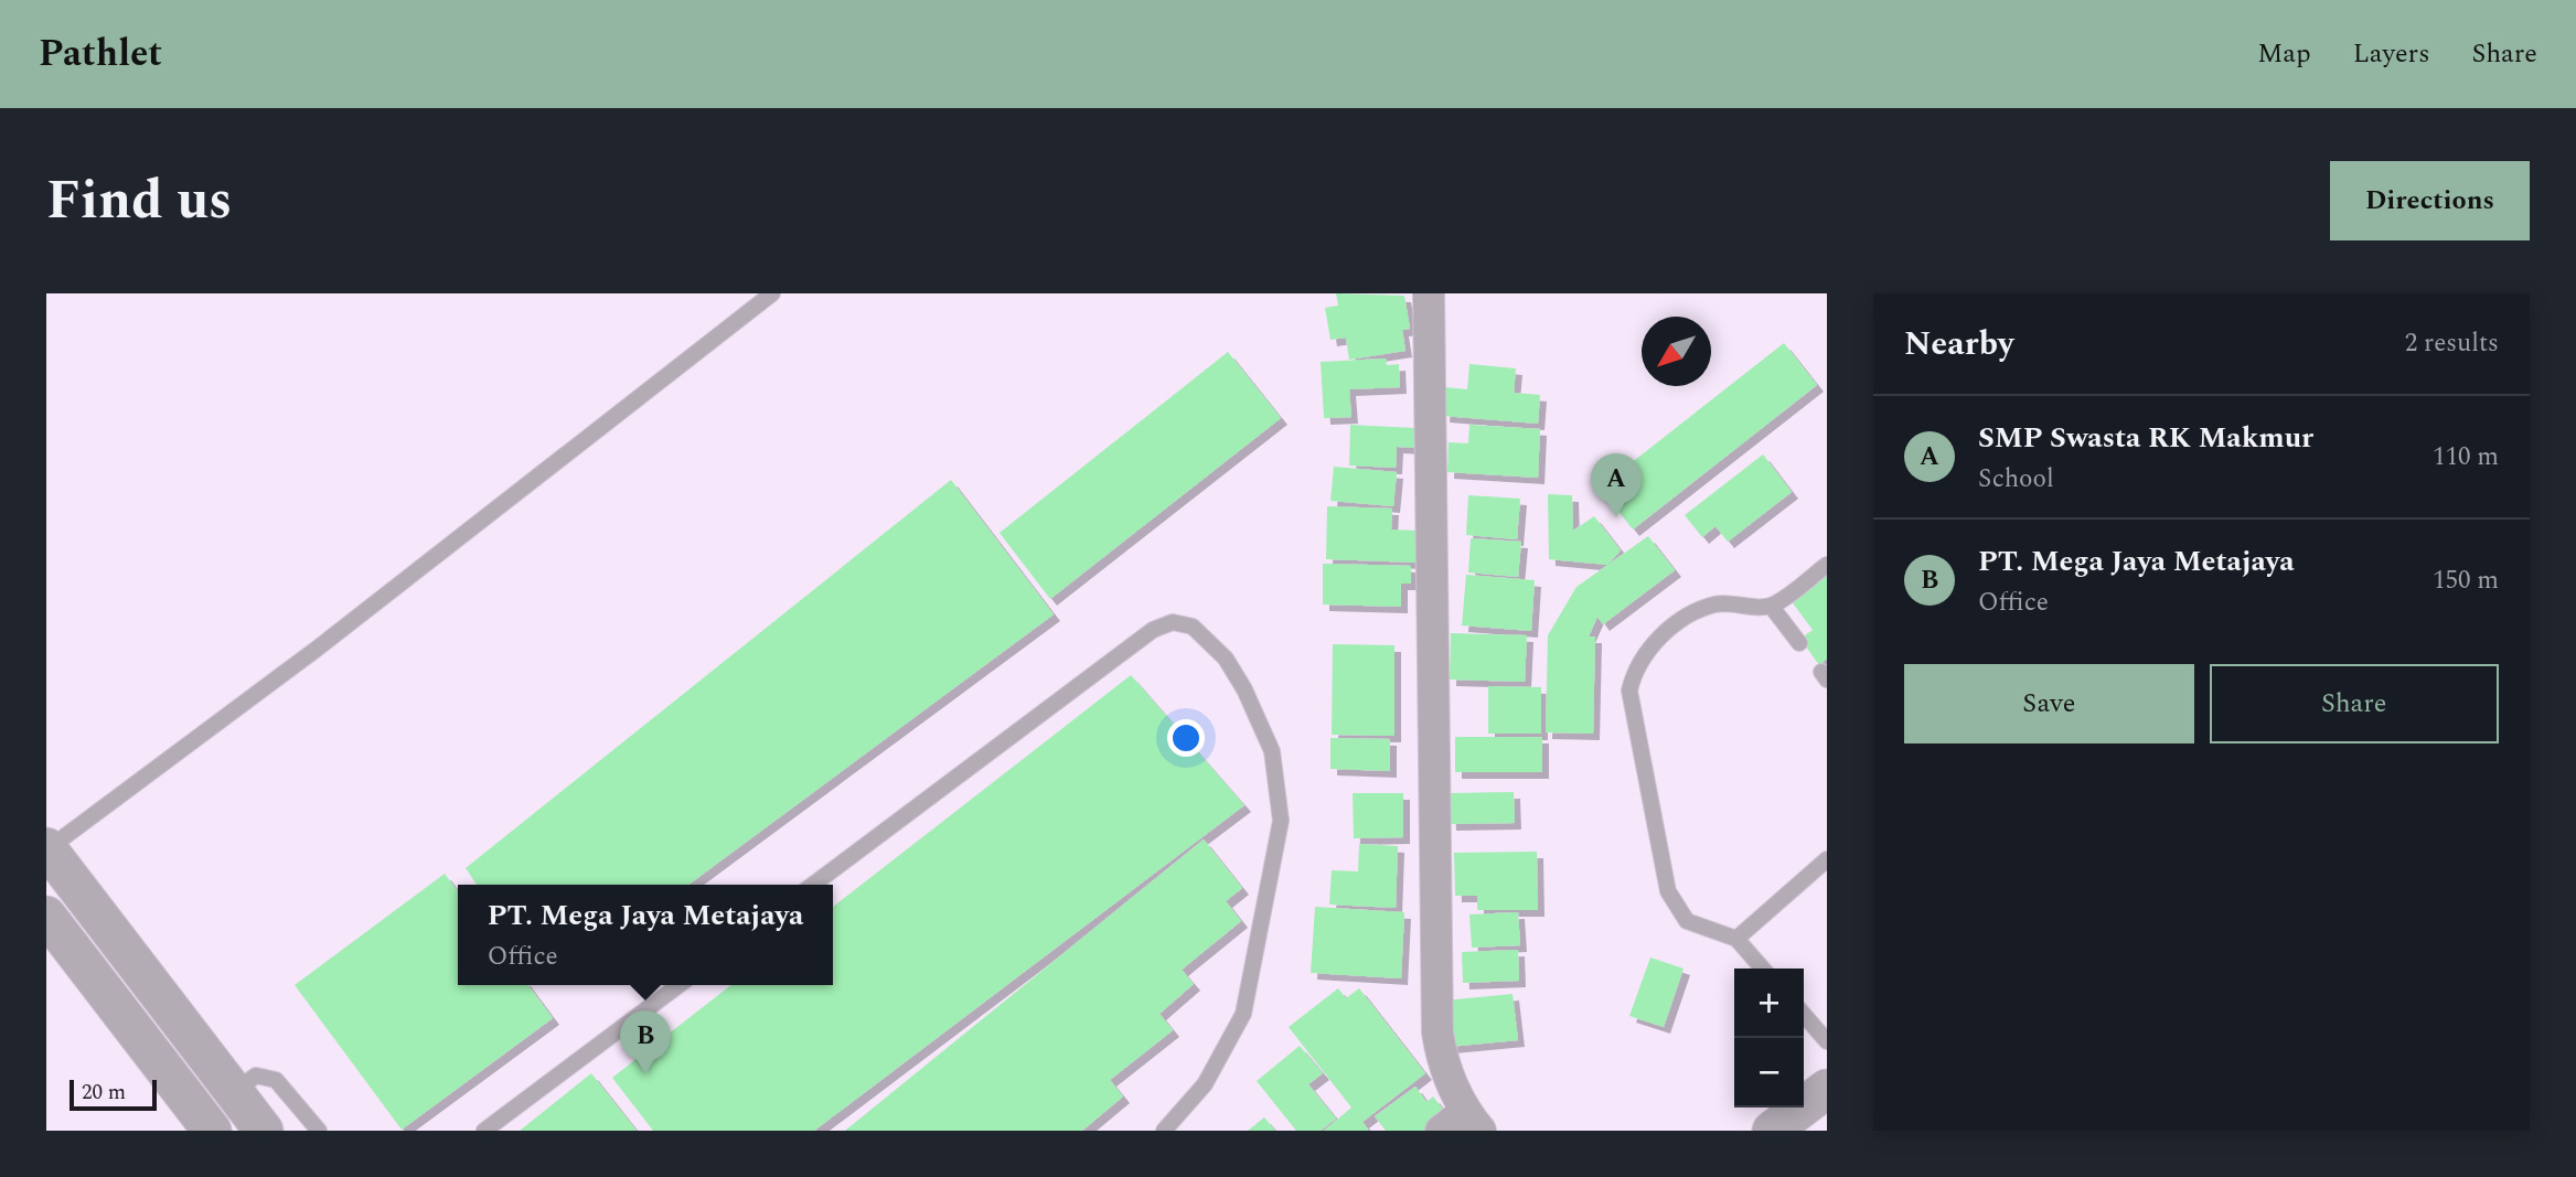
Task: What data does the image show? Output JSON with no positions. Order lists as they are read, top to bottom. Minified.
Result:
{"scale_bar":"20 m","north":"bottom left","page":{"header":"Pathlet","nav":["Map","Layers","Share"],"title":"Find us","buttons":["Directions",["Save","Share"]],"heading":["Nearby","2 results"],"list":[{"mark":"A","name":"SMP Swasta RK Makmur","note":"School","value":"110 m"},{"mark":"B","name":"PT. Mega Jaya Metajaya","note":"Office","value":"150 m"}],"pins":["A","B"],"popup":["PT. Mega Jaya Metajaya","Office"],"map_buttons":["+","−"],"scale":"20 m"}}
